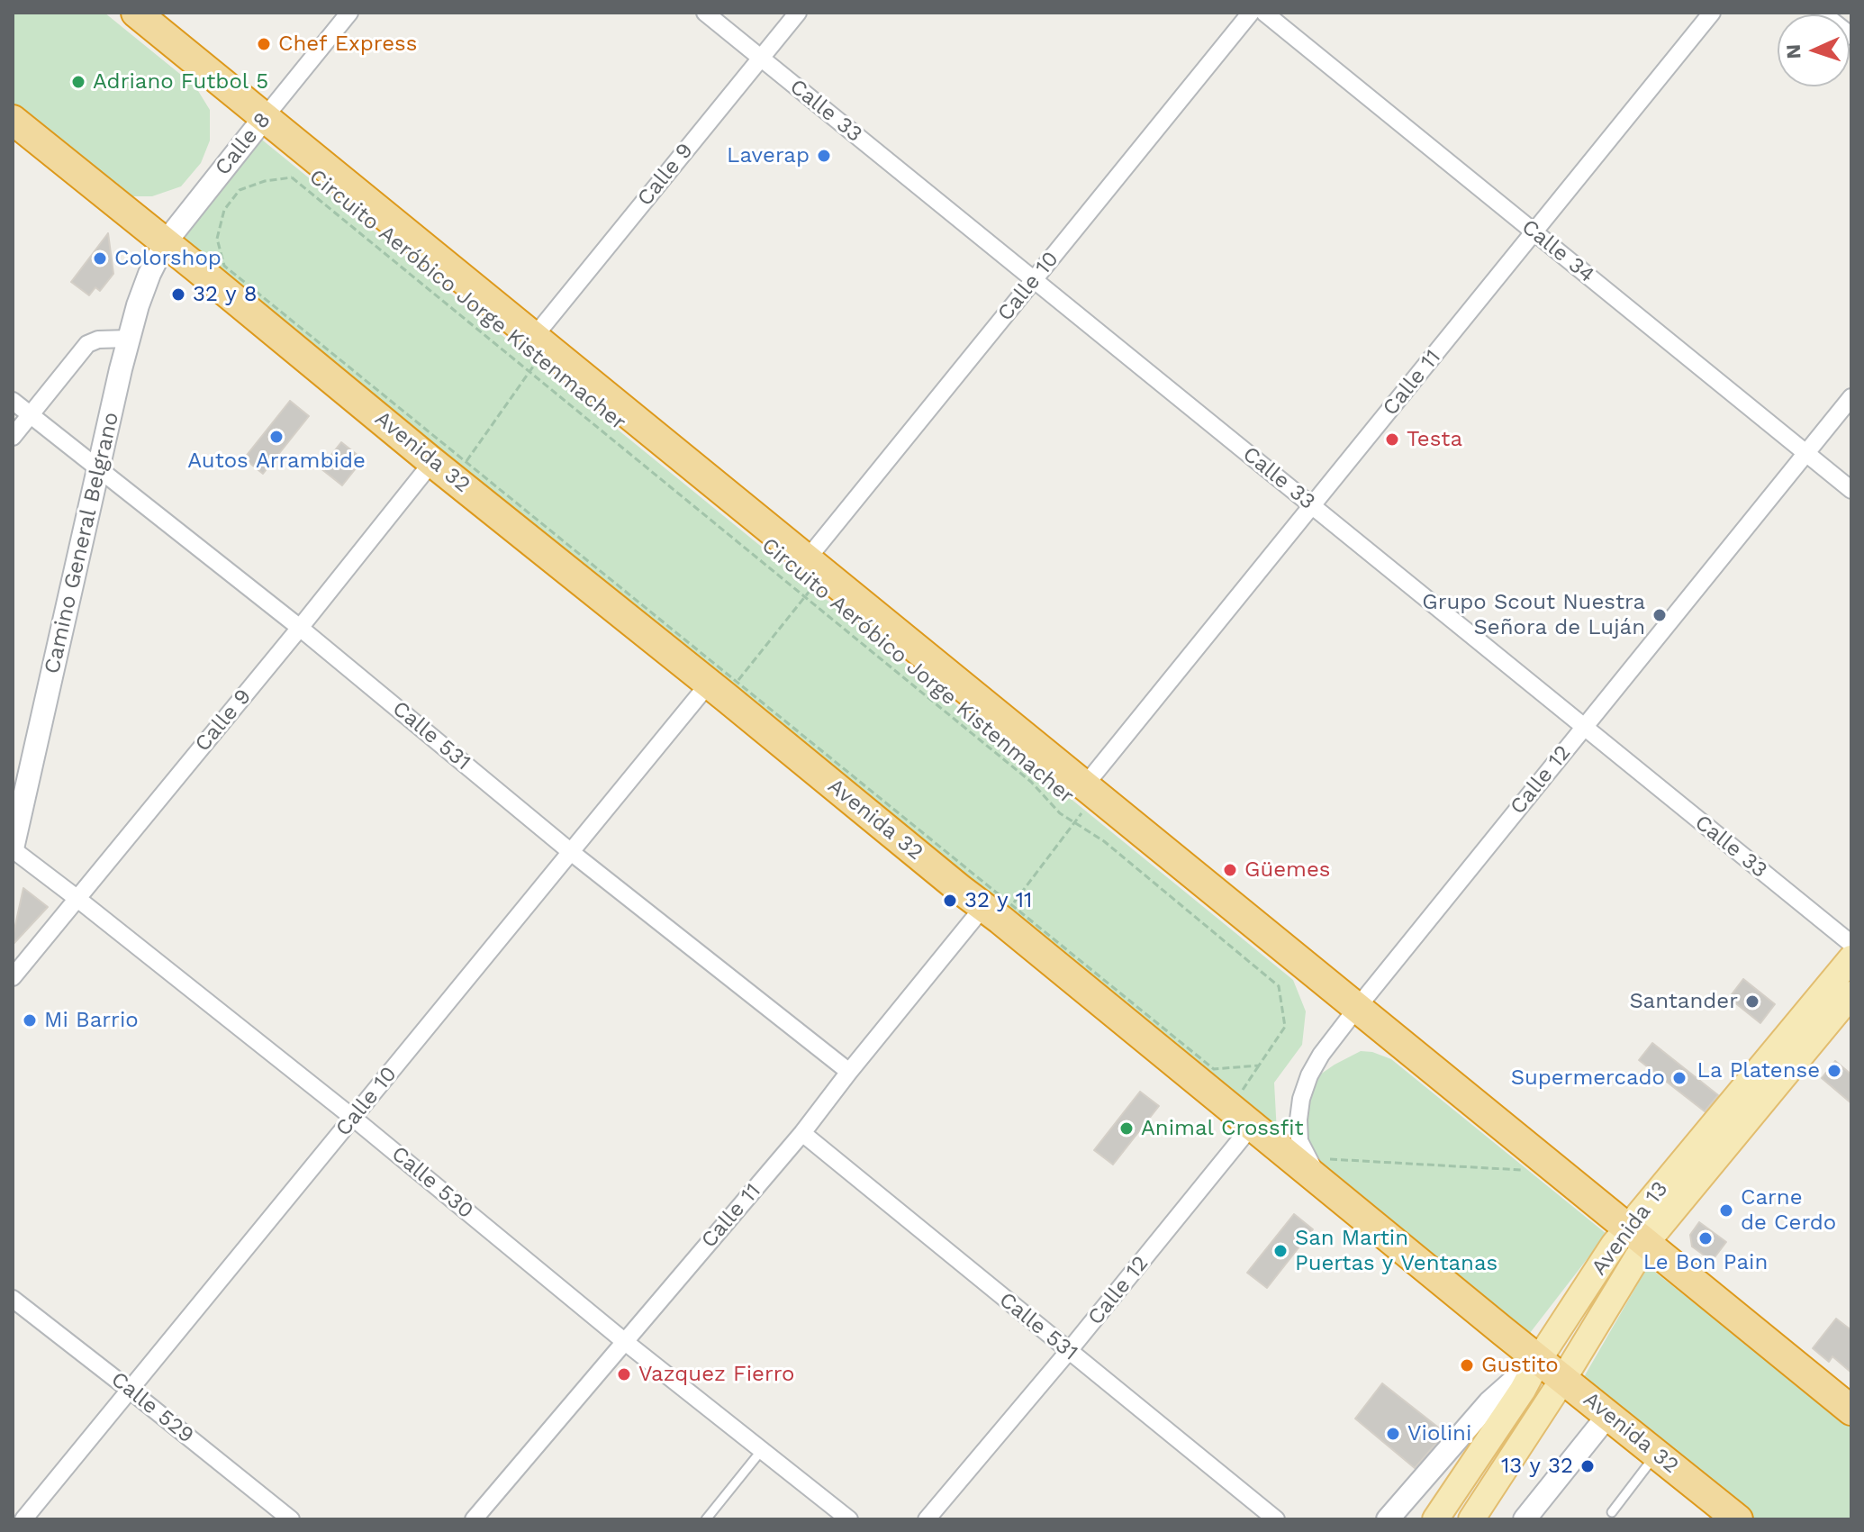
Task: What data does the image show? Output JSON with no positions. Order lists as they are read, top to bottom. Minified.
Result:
{"streets":{"highway":["Avenida 32"],"main road":["Avenida 13"],"street":["Calle 33","Calle 8","Calle 9","Calle 34","Calle 10","Calle 11","Camino General Belgrano","Calle 531","Calle 12","Calle 530","Calle 529"],"path":["Circuito Aeróbico Jorge Kistenmacher"]},"crossings":[["Calle 33","Calle 9"],["Calle 33","Calle 10"],["Calle 33","Calle 11"],["Calle 33","Calle 12"],["Calle 8","Avenida 32"],["Calle 8","Camino General Belgrano"],["Calle 9","Avenida 32"],["Calle 9","Calle 531"],["Calle 9","Calle 530"],["Calle 34","Calle 11"],["Calle 34","Calle 12"],["Calle 10","Circuito Aeróbico Jorge Kistenmacher"],["Calle 10","Avenida 32"],["Calle 10","Calle 531"],["Calle 10","Calle 530"],["Calle 10","Calle 529"],["Circuito Aeróbico Jorge Kistenmacher","Calle 11"],["Circuito Aeróbico Jorge Kistenmacher","Avenida 32"],["Circuito Aeróbico Jorge Kistenmacher","Calle 12"],["Calle 11","Avenida 32"],["Calle 11","Calle 531"],["Calle 11","Calle 530"],["Avenida 32","Camino General Belgrano"],["Avenida 32","Calle 12"],["Avenida 32","Avenida 13"],["Camino General Belgrano","Calle 531"],["Camino General Belgrano","Calle 530"],["Calle 531","Calle 12"]],"places":["Chef Express","Adriano Futbol 5","Laverap","Colorshop","32 y 8","Autos Arrambide","Testa","Grupo Scout Nuestra Señora de Luján","Güemes","32 y 11","Santander","Mi Barrio","La Platense","Supermercado","Animal Crossfit","Carne de Cerdo","Le Bon Pain","San Martin Puertas y Ventanas","Gustito","Vazquez Fierro","Violini","13 y 32"],"north":"left"}
